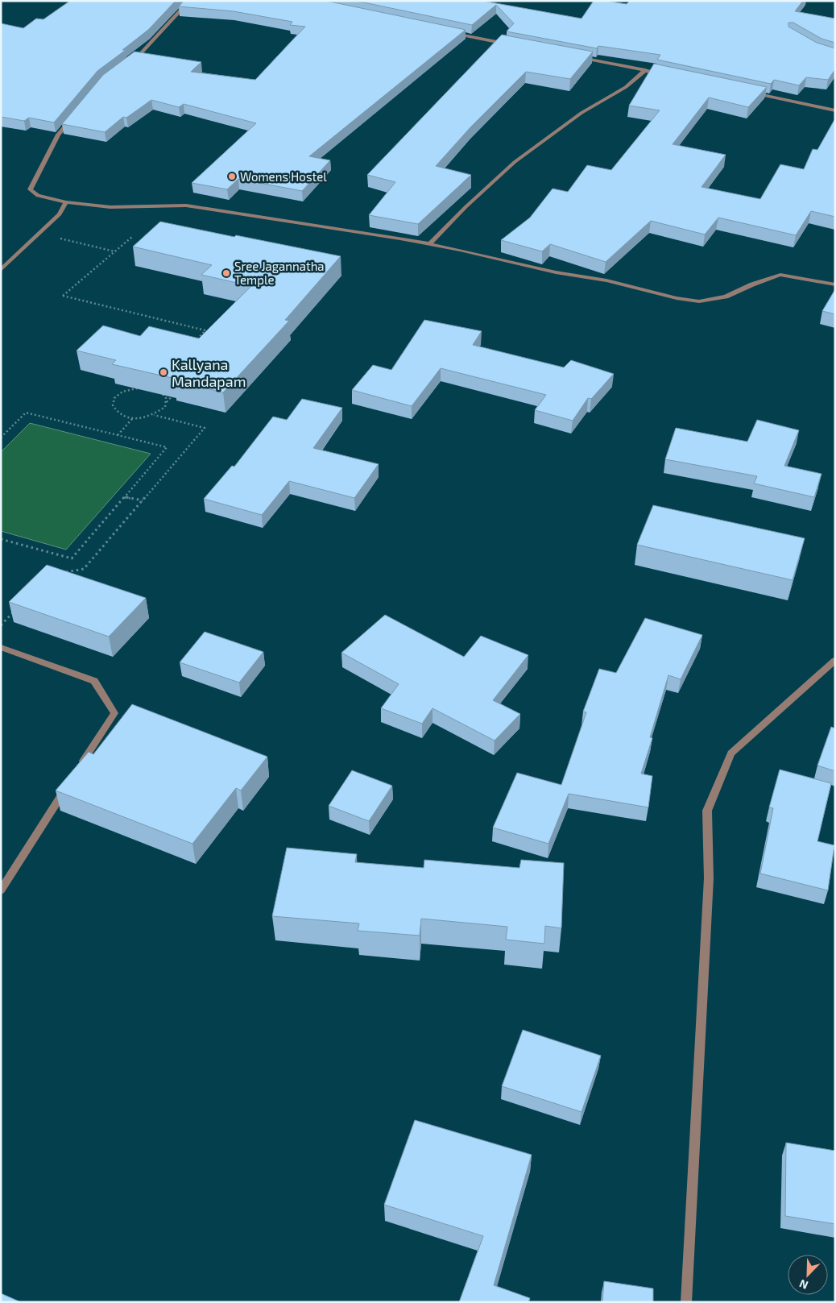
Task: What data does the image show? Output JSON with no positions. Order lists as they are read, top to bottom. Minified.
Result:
{"places":["Womens Hostel","Sree Jagannatha Temple","Kallyana Mandapam"],"north":"bottom left"}
